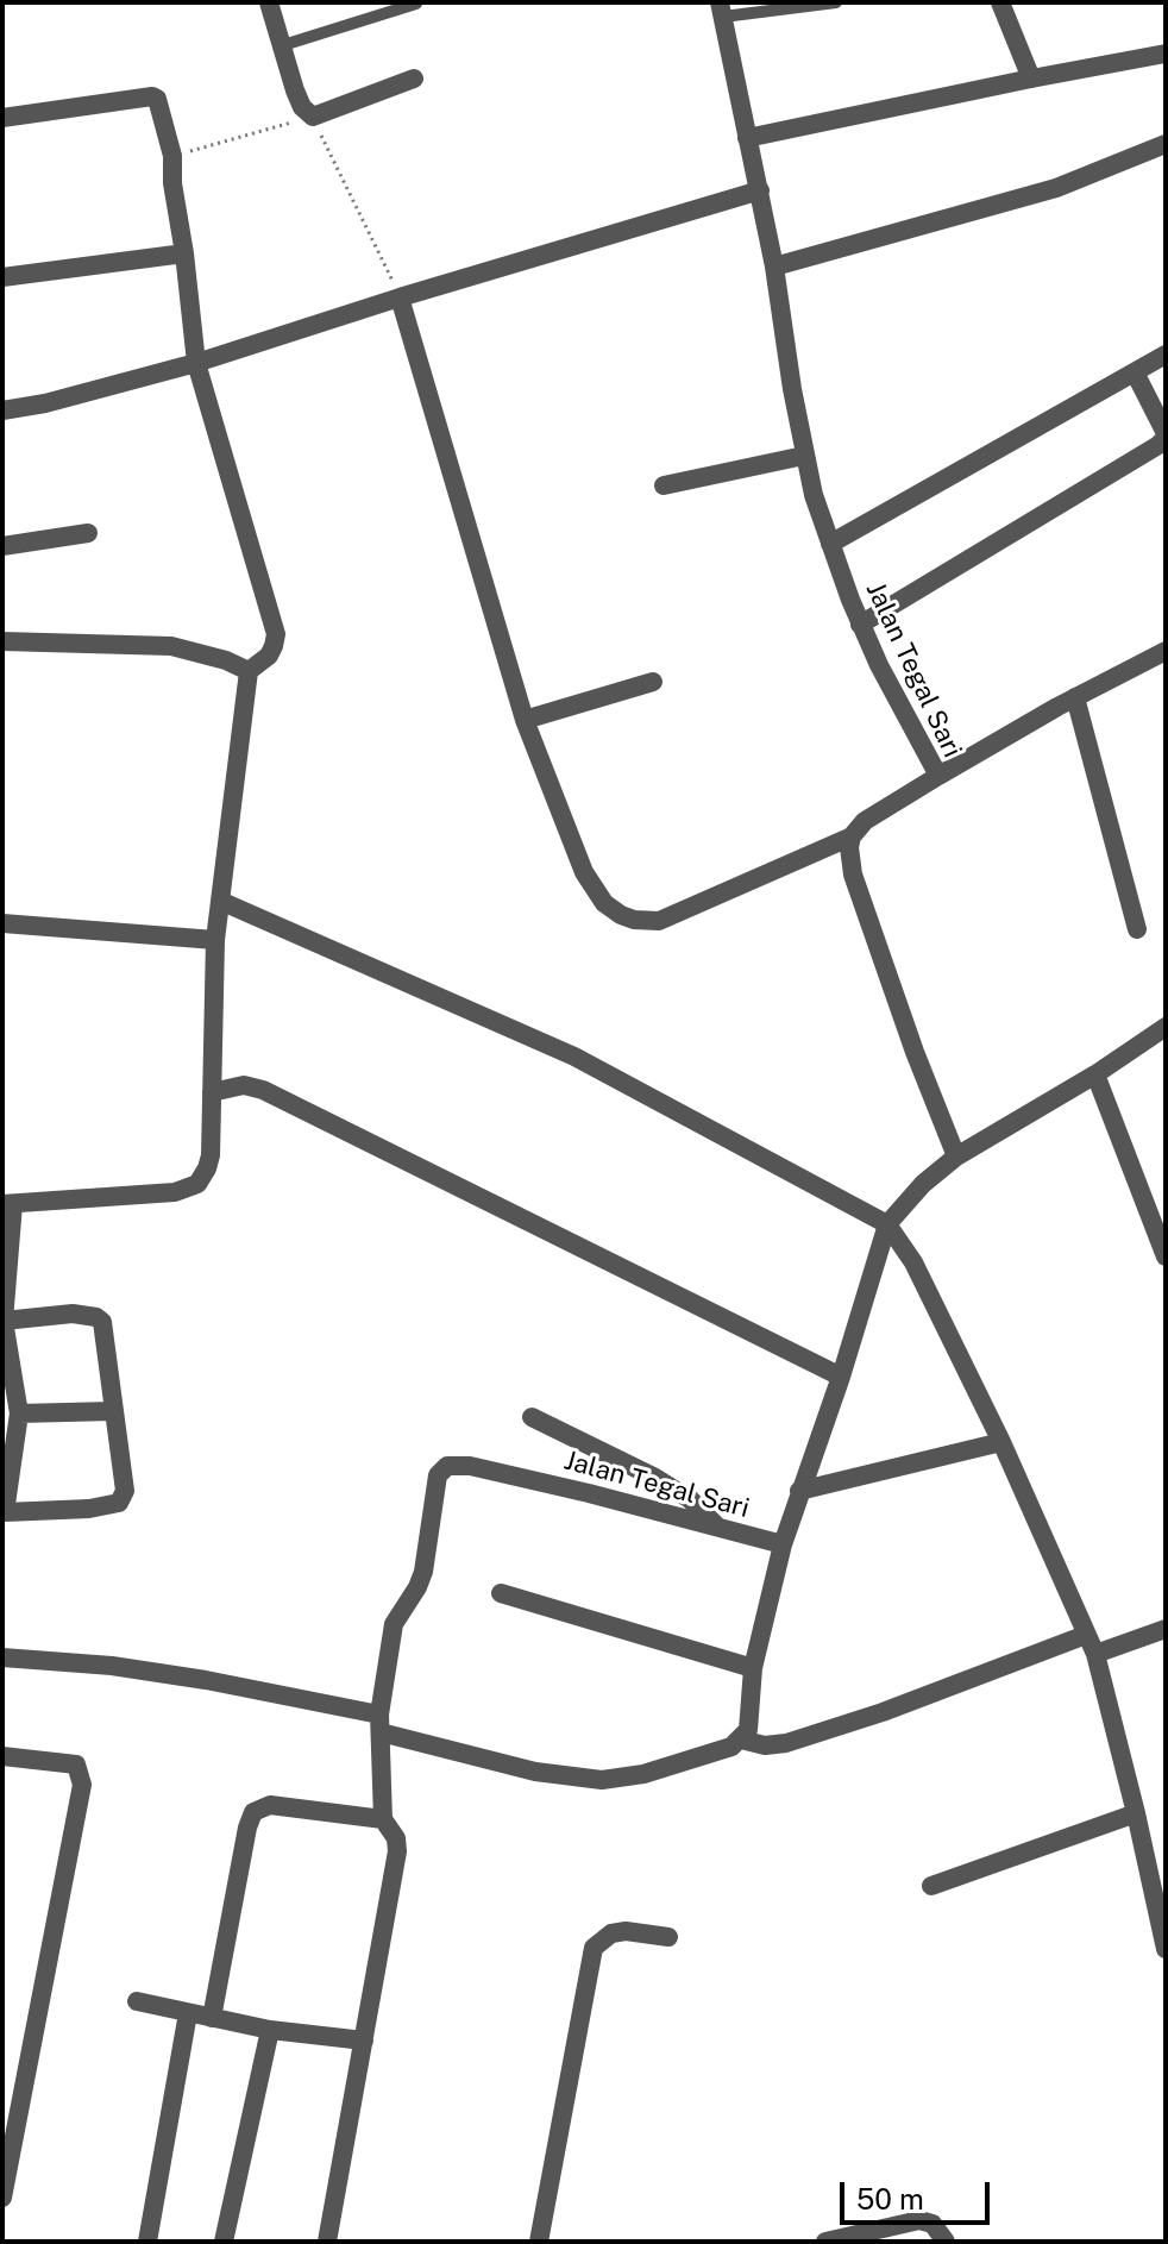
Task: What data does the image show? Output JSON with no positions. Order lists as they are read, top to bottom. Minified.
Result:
{"streets":{"street":["Jalan Tegal Sari"]},"scale_bar":"50 m"}
